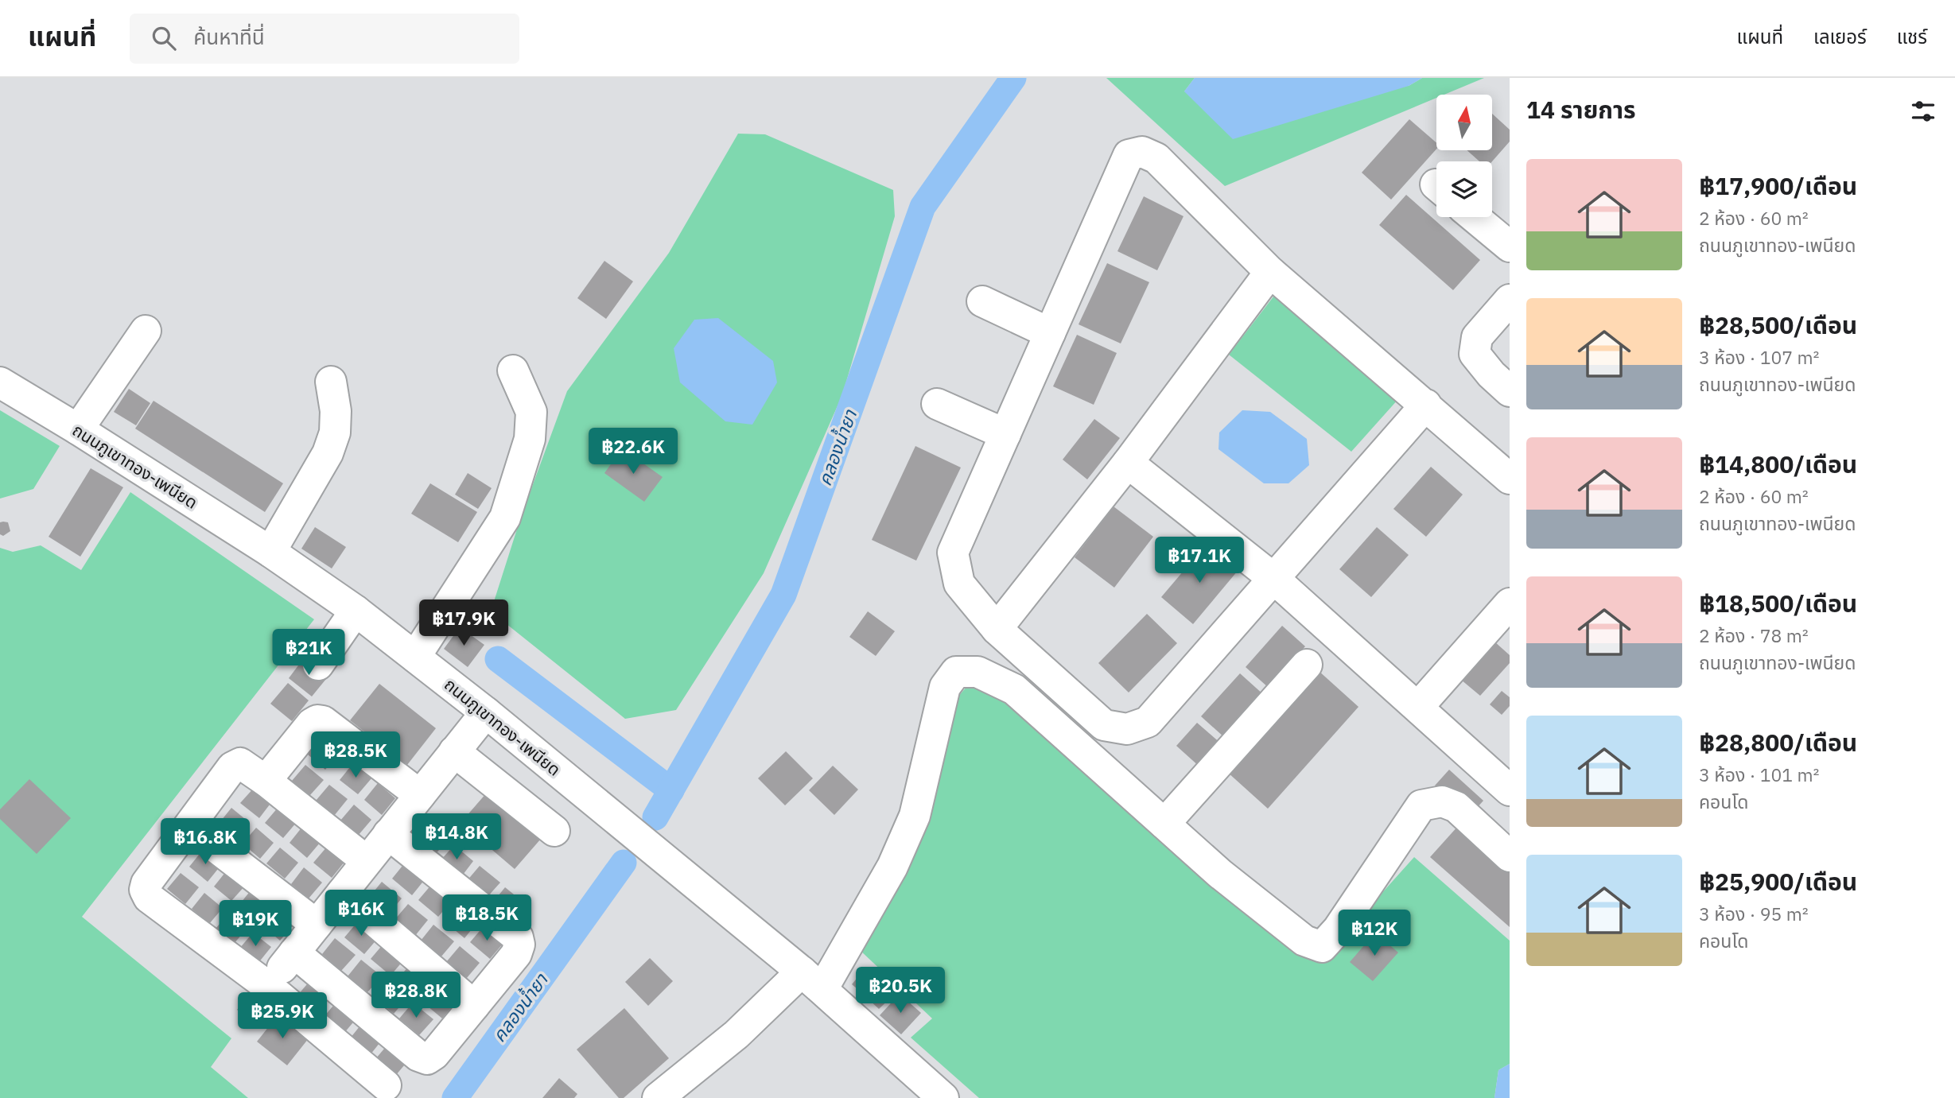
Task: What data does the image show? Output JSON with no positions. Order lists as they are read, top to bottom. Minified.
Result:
{"streets":{"street":["ถนนภูเขาทอง-เพนียด"]},"water":["คลองน้ำยา"],"north":"top","page":{"header":"แผนที่","search":"ค้นหาที่นี่","nav":["แผนที่","เลเยอร์","แชร์"],"heading":"14 รายการ","list":[{"name":"฿17,900/เดือน","note":"2 ห้อง · 60 m² · ถนนภูเขาทอง-เพนียด"},{"name":"฿28,500/เดือน","note":"3 ห้อง · 107 m² · ถนนภูเขาทอง-เพนียด"},{"name":"฿14,800/เดือน","note":"2 ห้อง · 60 m² · ถนนภูเขาทอง-เพนียด"},{"name":"฿18,500/เดือน","note":"2 ห้อง · 78 m² · ถนนภูเขาทอง-เพนียด"},{"name":"฿28,800/เดือน","note":"3 ห้อง · 101 m² · คอนโด"},{"name":"฿25,900/เดือน","note":"3 ห้อง · 95 m² · คอนโด"}],"price":["฿22.6K","฿17.1K","฿17.9K","฿21K","฿28.5K","฿14.8K","฿16.8K","฿16K","฿18.5K","฿19K","฿12K","฿20.5K","฿28.8K","฿25.9K"]}}
